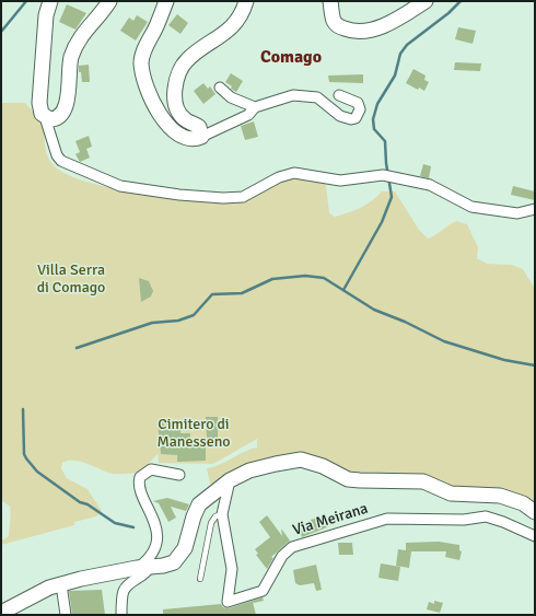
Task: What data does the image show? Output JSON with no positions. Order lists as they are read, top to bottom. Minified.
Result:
{"streets":{"street":["Via Meirana"]},"districts":["Comago"],"parks":["Villa Serra di Comago","Cimitero di Manesseno"]}
